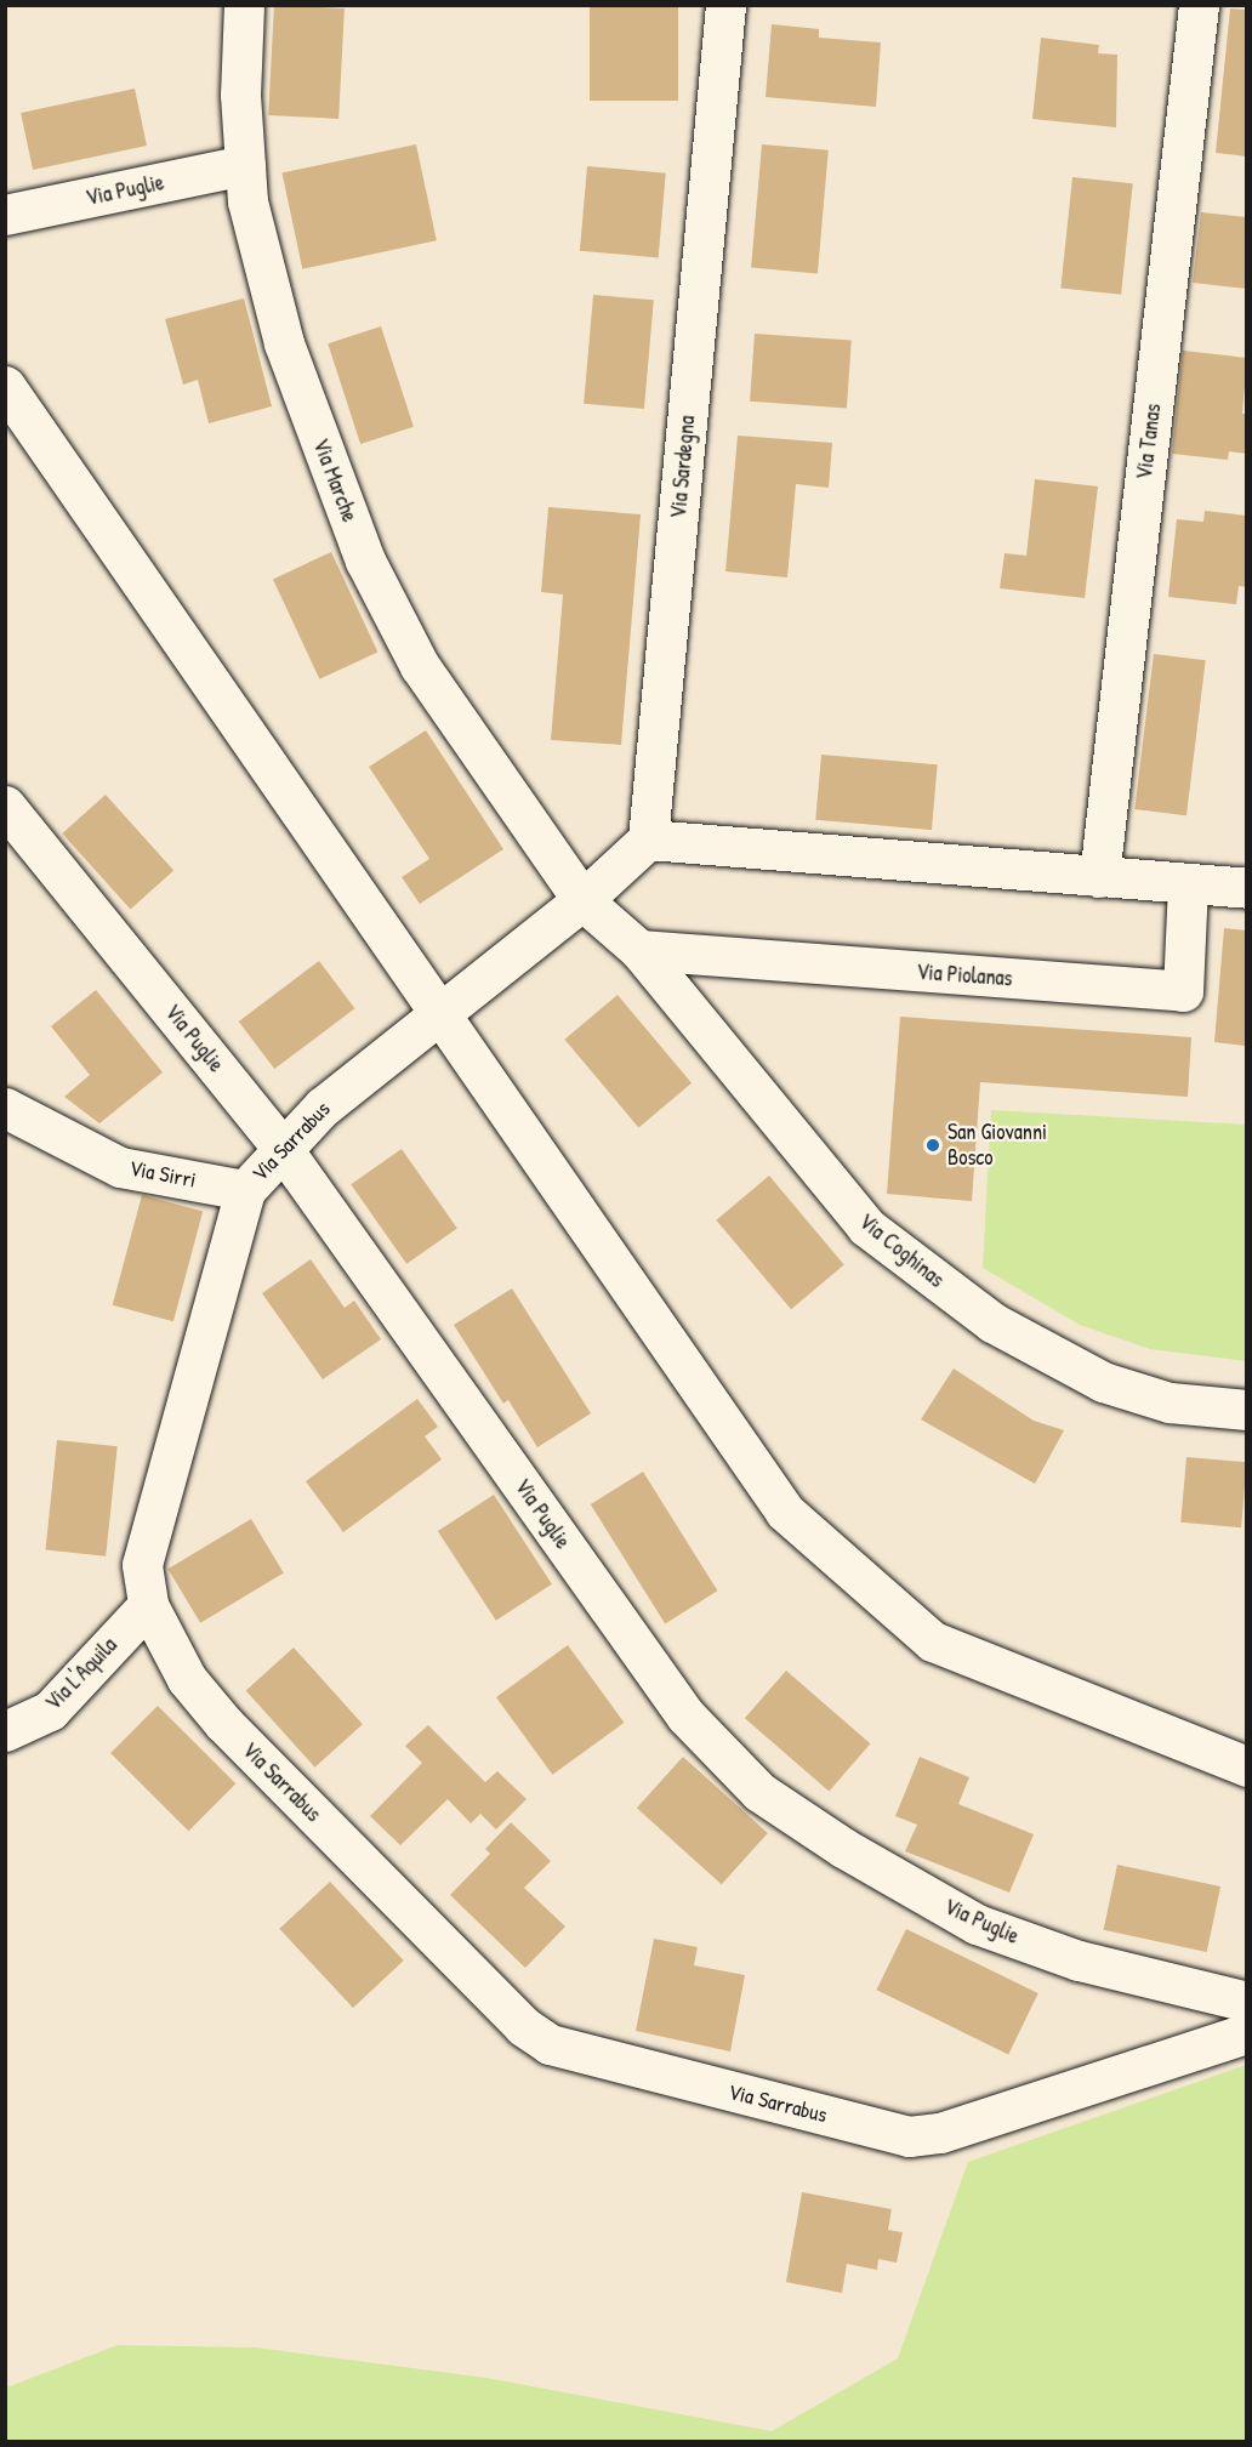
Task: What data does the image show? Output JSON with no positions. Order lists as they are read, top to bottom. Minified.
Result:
{"streets":{"street":["Via Puglie","Via Tanas","Via Sardegna","Via Marche","Via Piolanas","Via Sarrabus","Via Sirri","Via Coghinas","Via L'Aquila"]},"crossings":[["Via Puglie","Via Marche"],["Via Puglie","Via Sarrabus"],["Via Marche","Via Sarrabus"],["Via Marche","Via Coghinas"],["Via Piolanas","Via Coghinas"],["Via Sarrabus","Via Sirri"],["Via Sarrabus","Via Coghinas"],["Via Sarrabus","Via L'Aquila"]],"places":["San Giovanni Bosco"]}
